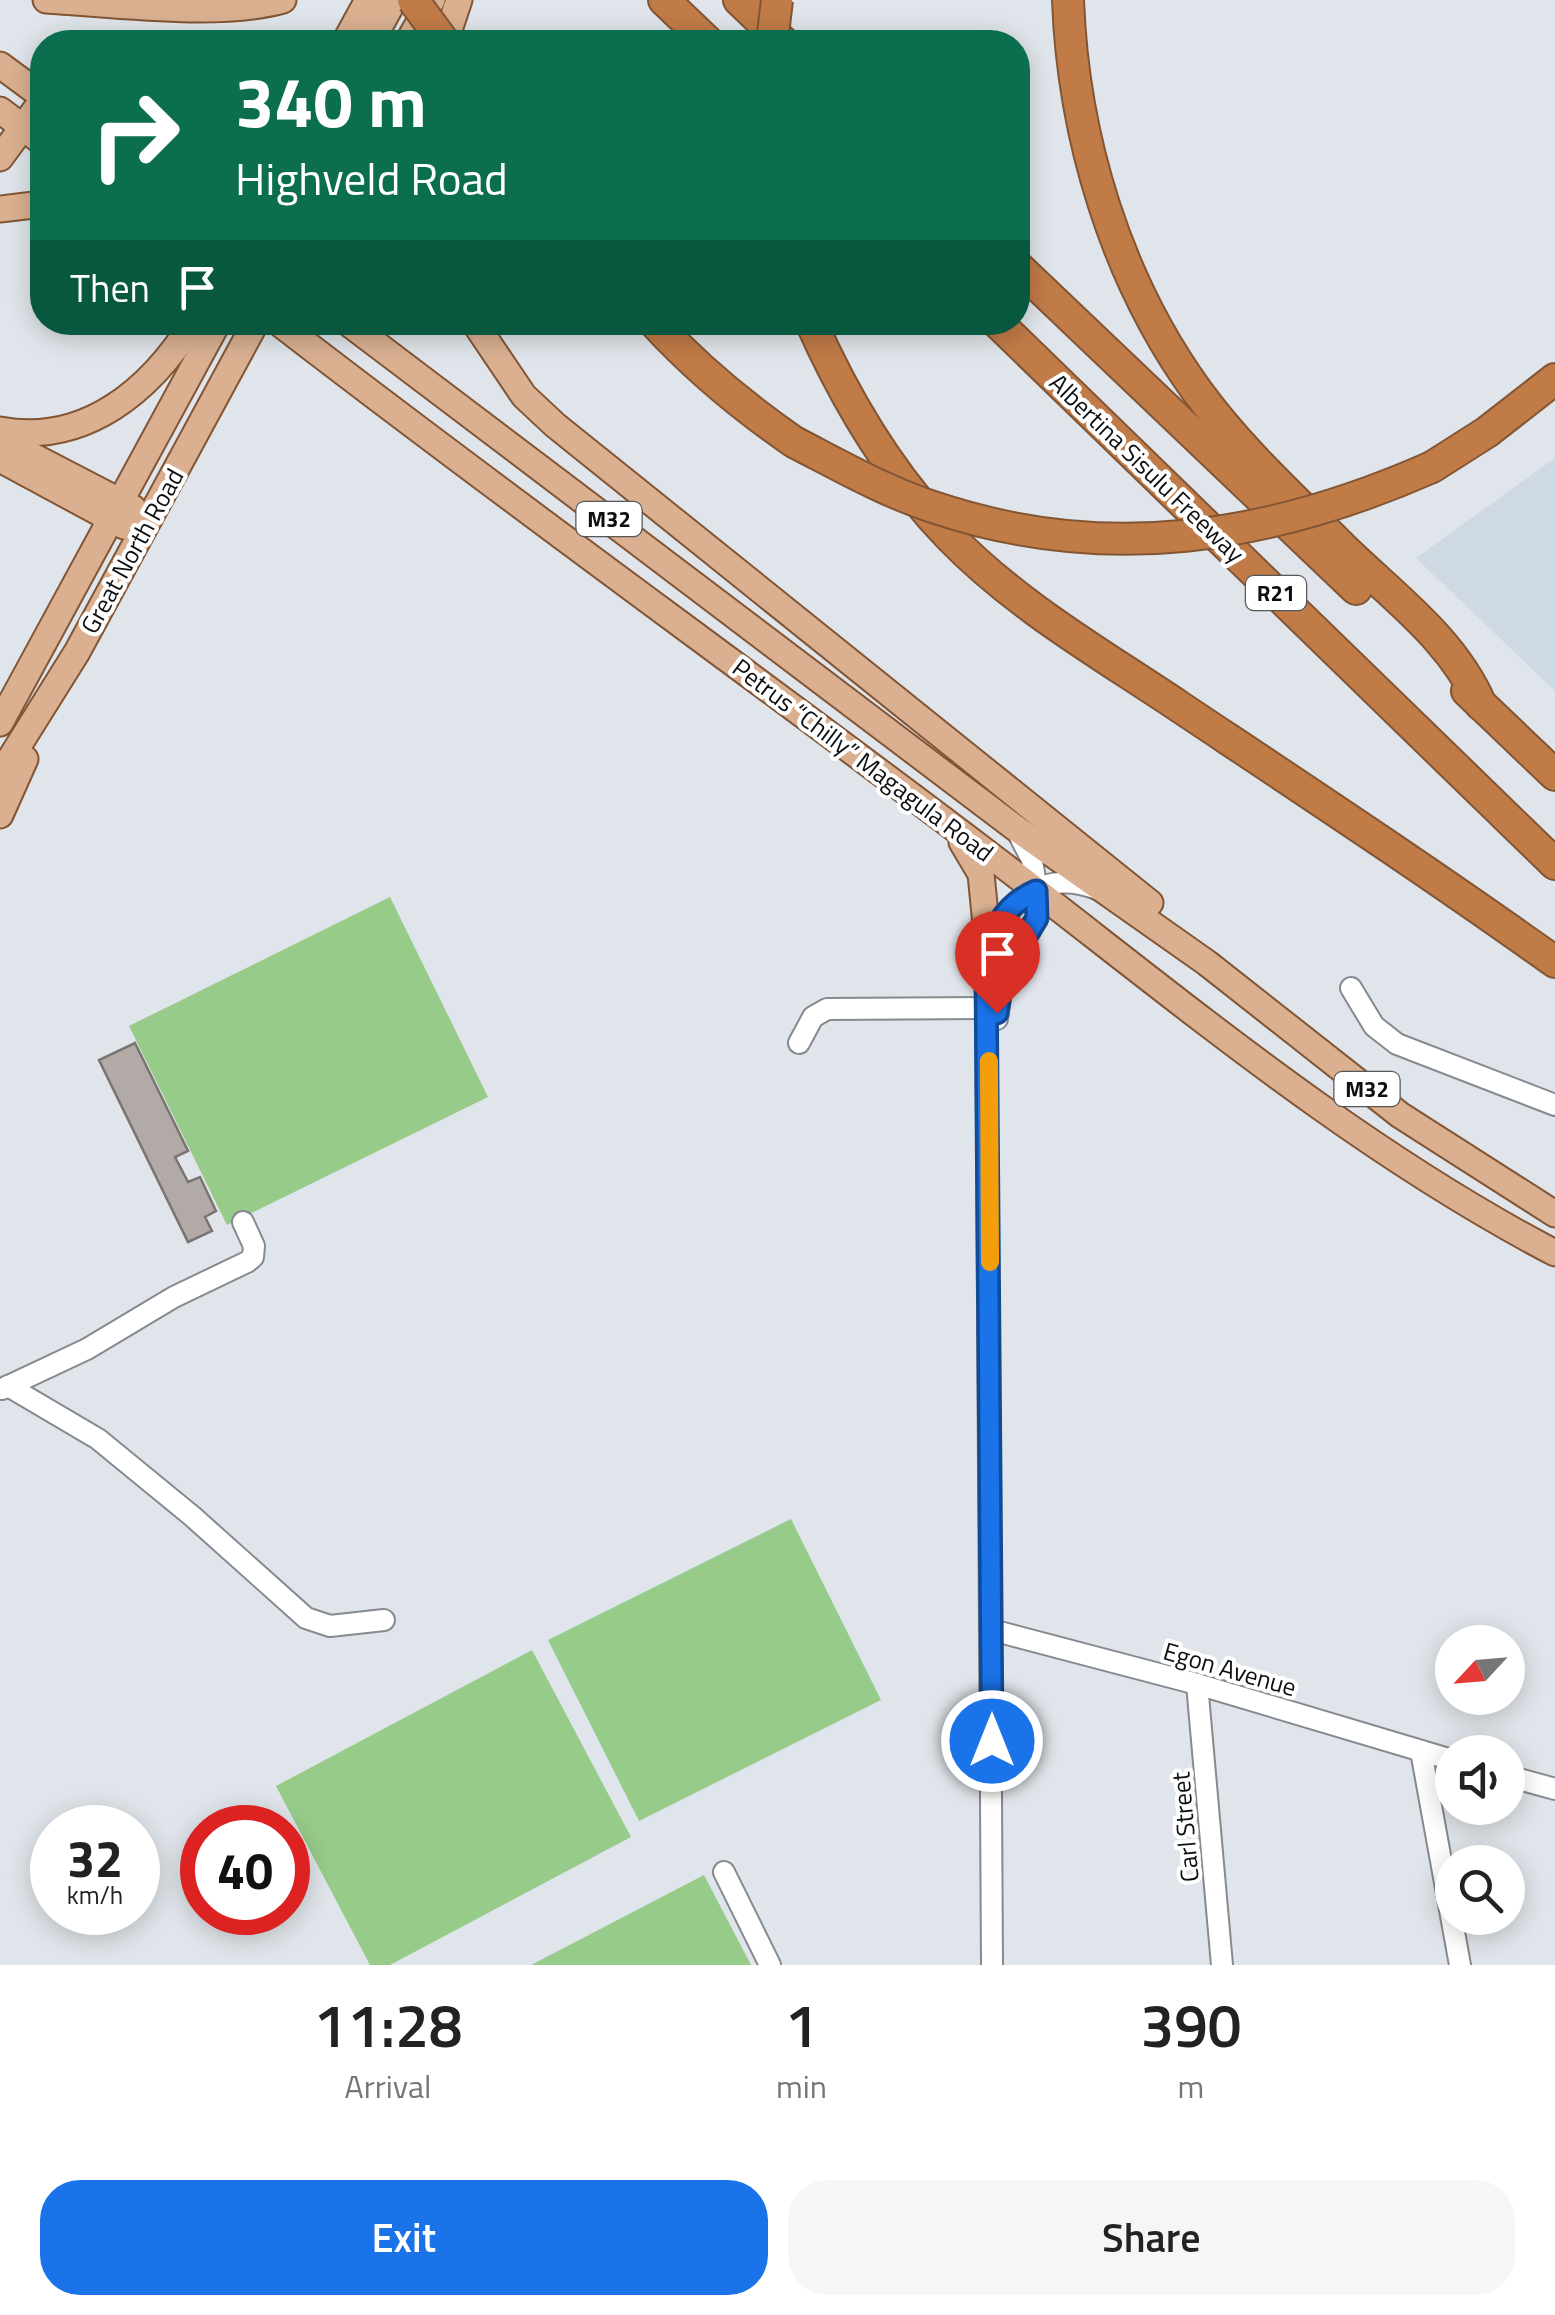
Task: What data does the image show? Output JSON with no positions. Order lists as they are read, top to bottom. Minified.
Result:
{"streets":{"highway":["Albertina Sisulu Freeway","R21"],"main road":["M32","Great North Road","Petrus “Chilly” Magagula Road"],"street":["Egon Avenue","Carl Street"]},"crossings":[["Egon Avenue","Carl Street"]],"north":"bottom left","page":{"turn":["340 m","Highveld Road"],"then":"Then","speed":"32 km/h","limit":"40","eta":["11:28","Arrival","1","min","390","m"],"buttons":["Exit","Share"]}}
